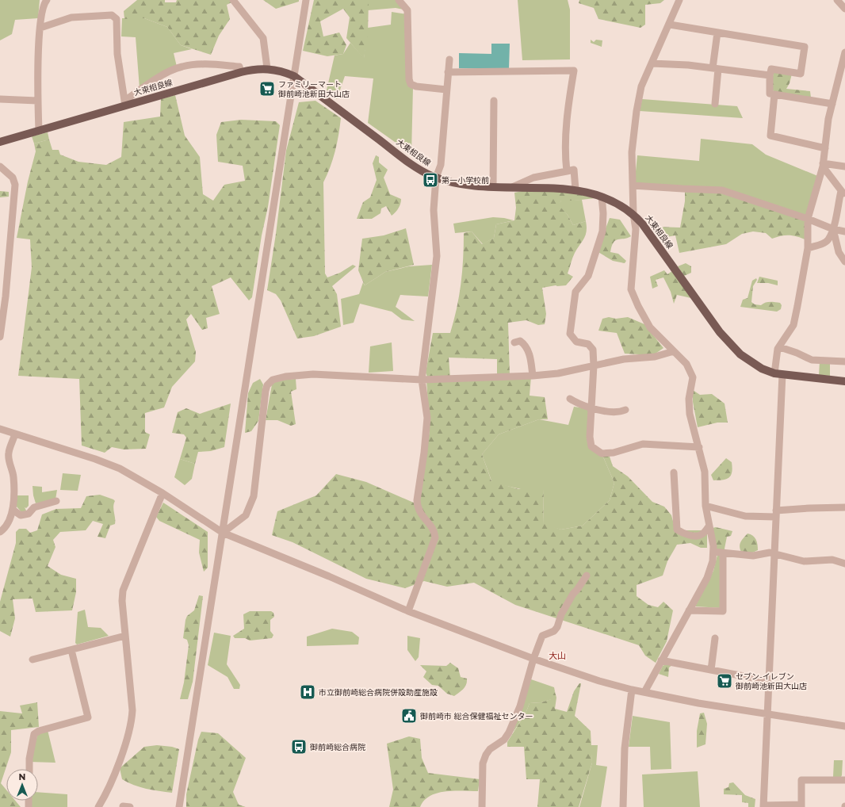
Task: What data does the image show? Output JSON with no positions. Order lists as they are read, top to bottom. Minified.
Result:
{"streets":{"main road":["大東相良線"]},"districts":["大山"],"places":{"supermarket":["ファミリーマート 御前崎池新田大山店","セブン‐イレブン 御前崎池新田大山店"],"bus stop":["第一小学校前","御前崎総合病院"],"hospital":["市立御前崎総合病院併設助産施設"],"public building":["御前崎市 総合保健福祉センター"]},"north":"top"}
